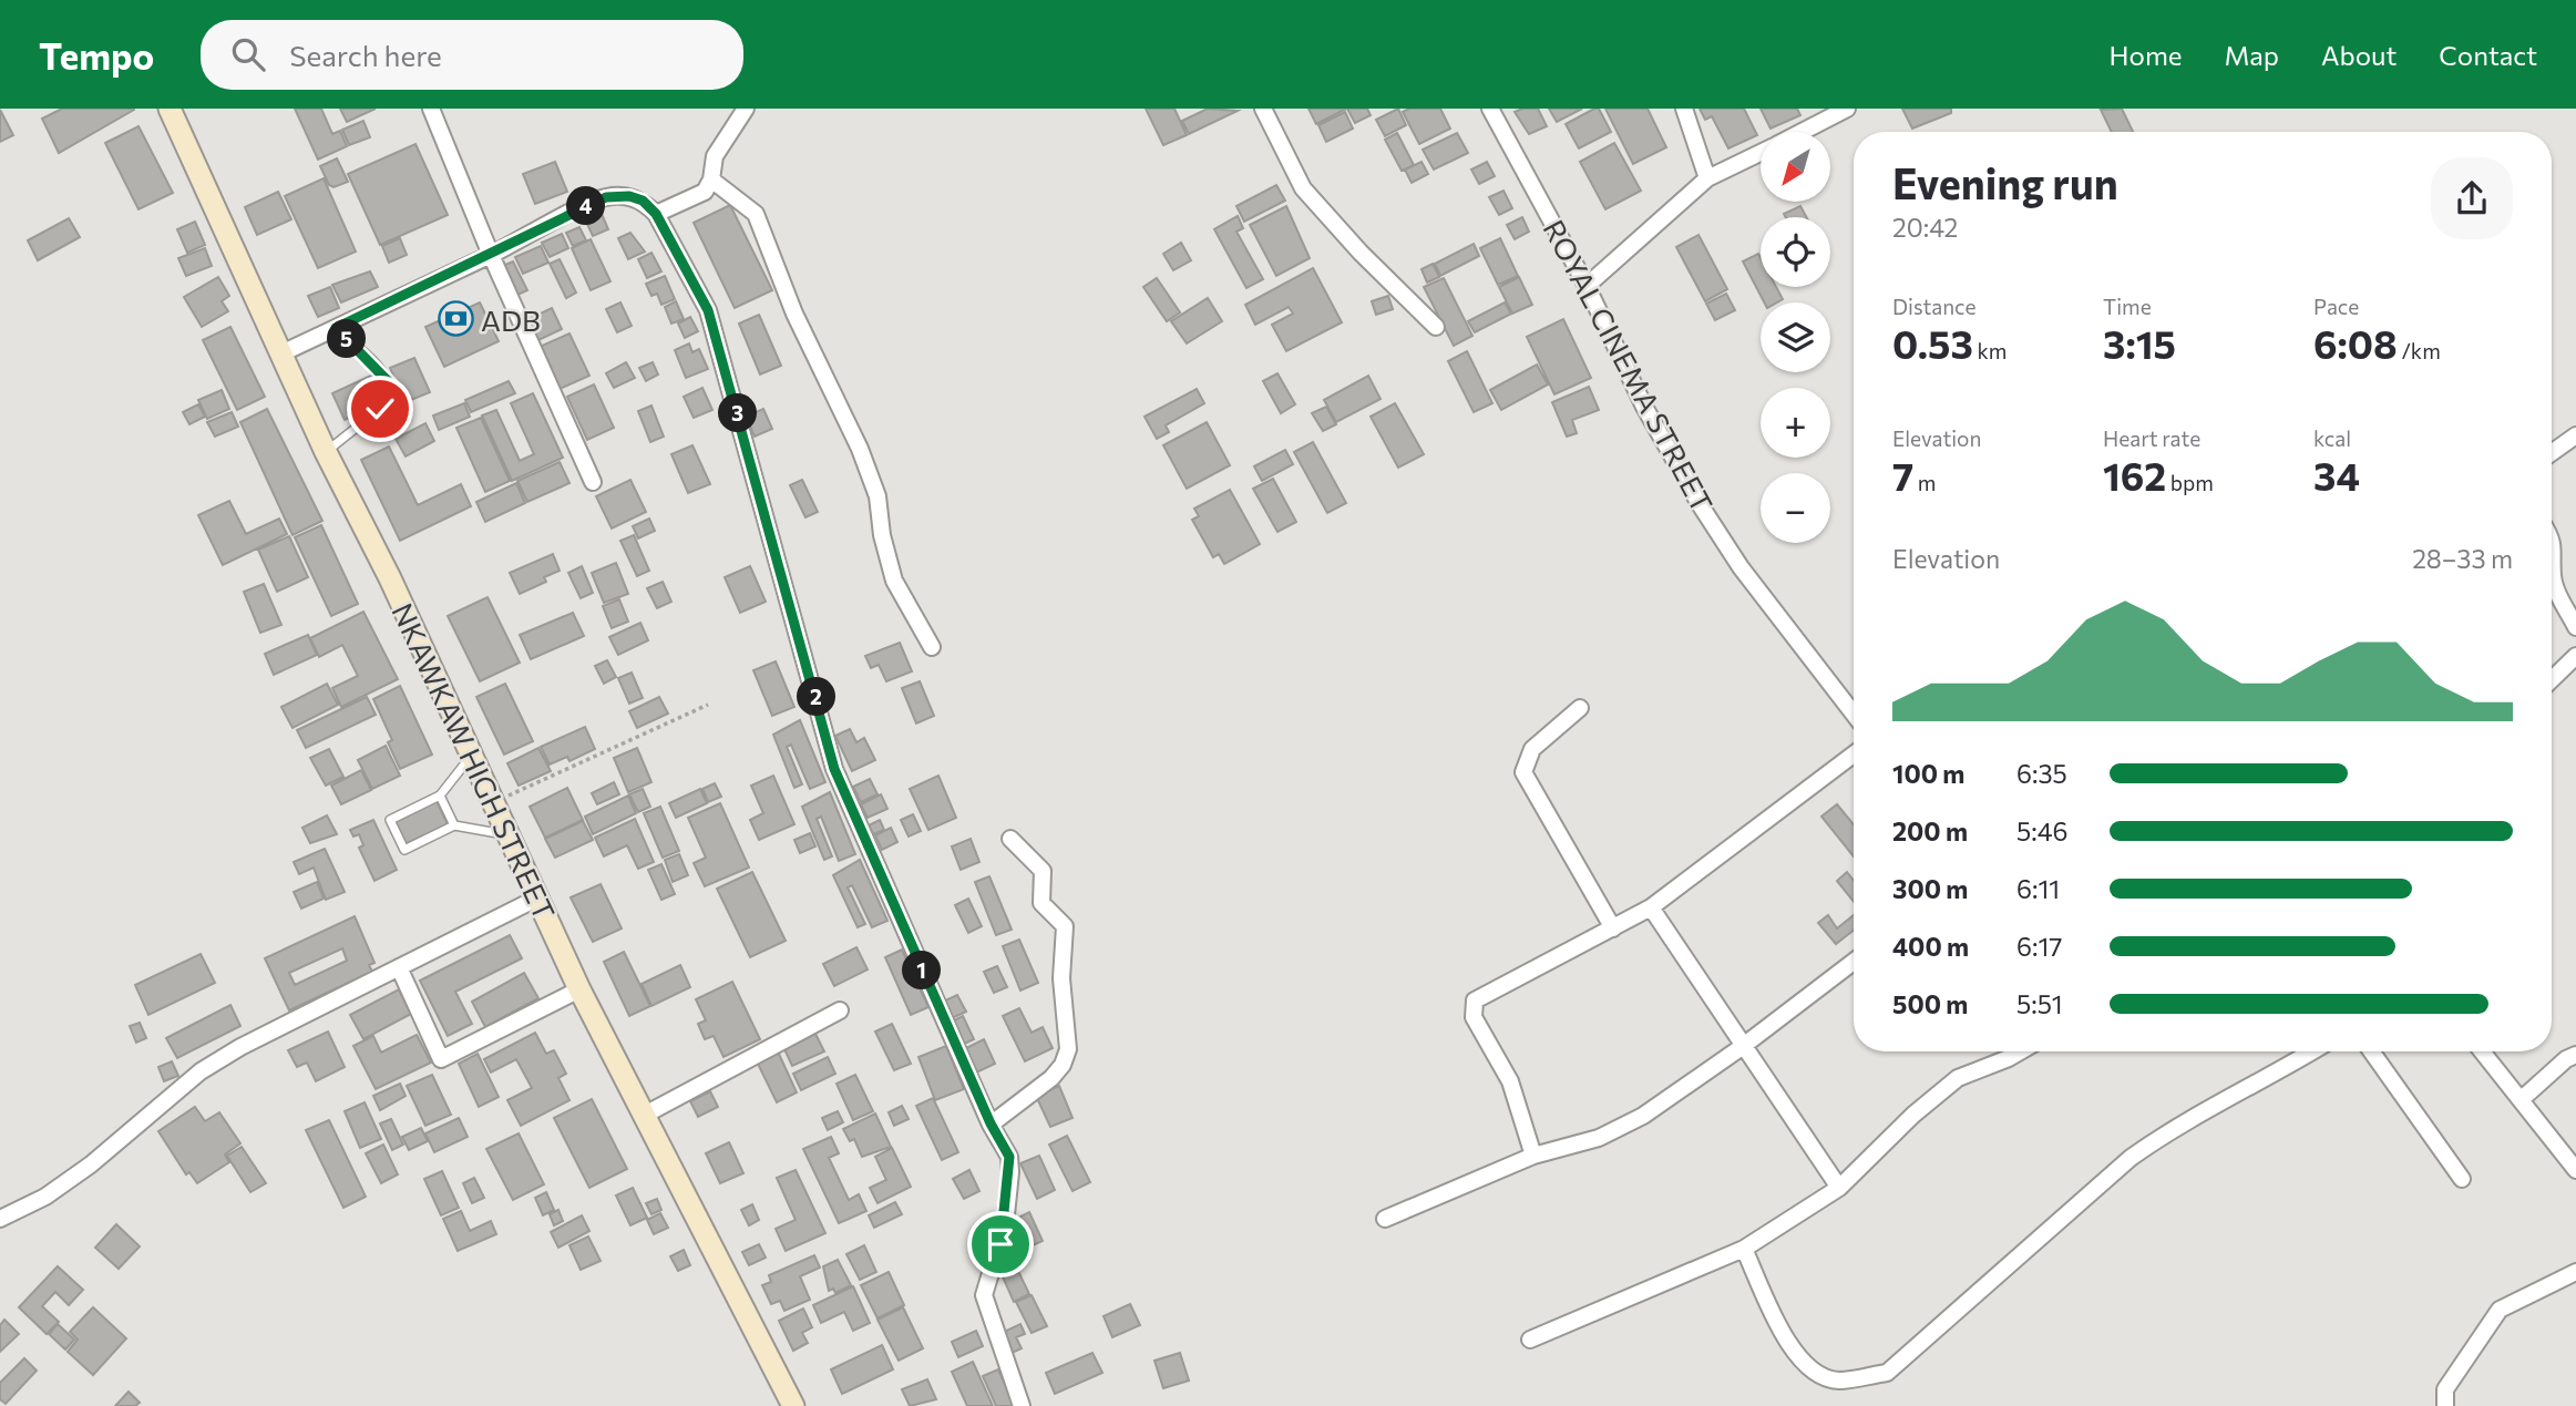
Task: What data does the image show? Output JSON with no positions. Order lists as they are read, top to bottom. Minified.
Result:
{"streets":{"main road":["NKAWKAW HIGH STREET"],"street":["ROYAL CINEMA STREET"]},"places":{"bank":["ADB"]},"north":"bottom left","page":{"header":"Tempo","search":"Search here","nav":["Home","Map","About","Contact"],"map_buttons":["+","−"],"heading":["Evening run","20:42"],"pins":["4","5","3","2","1"],"stats":[["Distance","0.53 km"],["Time","3:15"],["Pace","6:08 /km"],["Elevation","7 m"],["Heart rate","162 bpm"],["kcal","34"]],"chart":["Elevation","28–33 m"],"list":[{"name":"100 m","note":"6:35"},{"name":"200 m","note":"5:46"},{"name":"300 m","note":"6:11"},{"name":"400 m","note":"6:17"},{"name":"500 m","note":"5:51"}]}}
